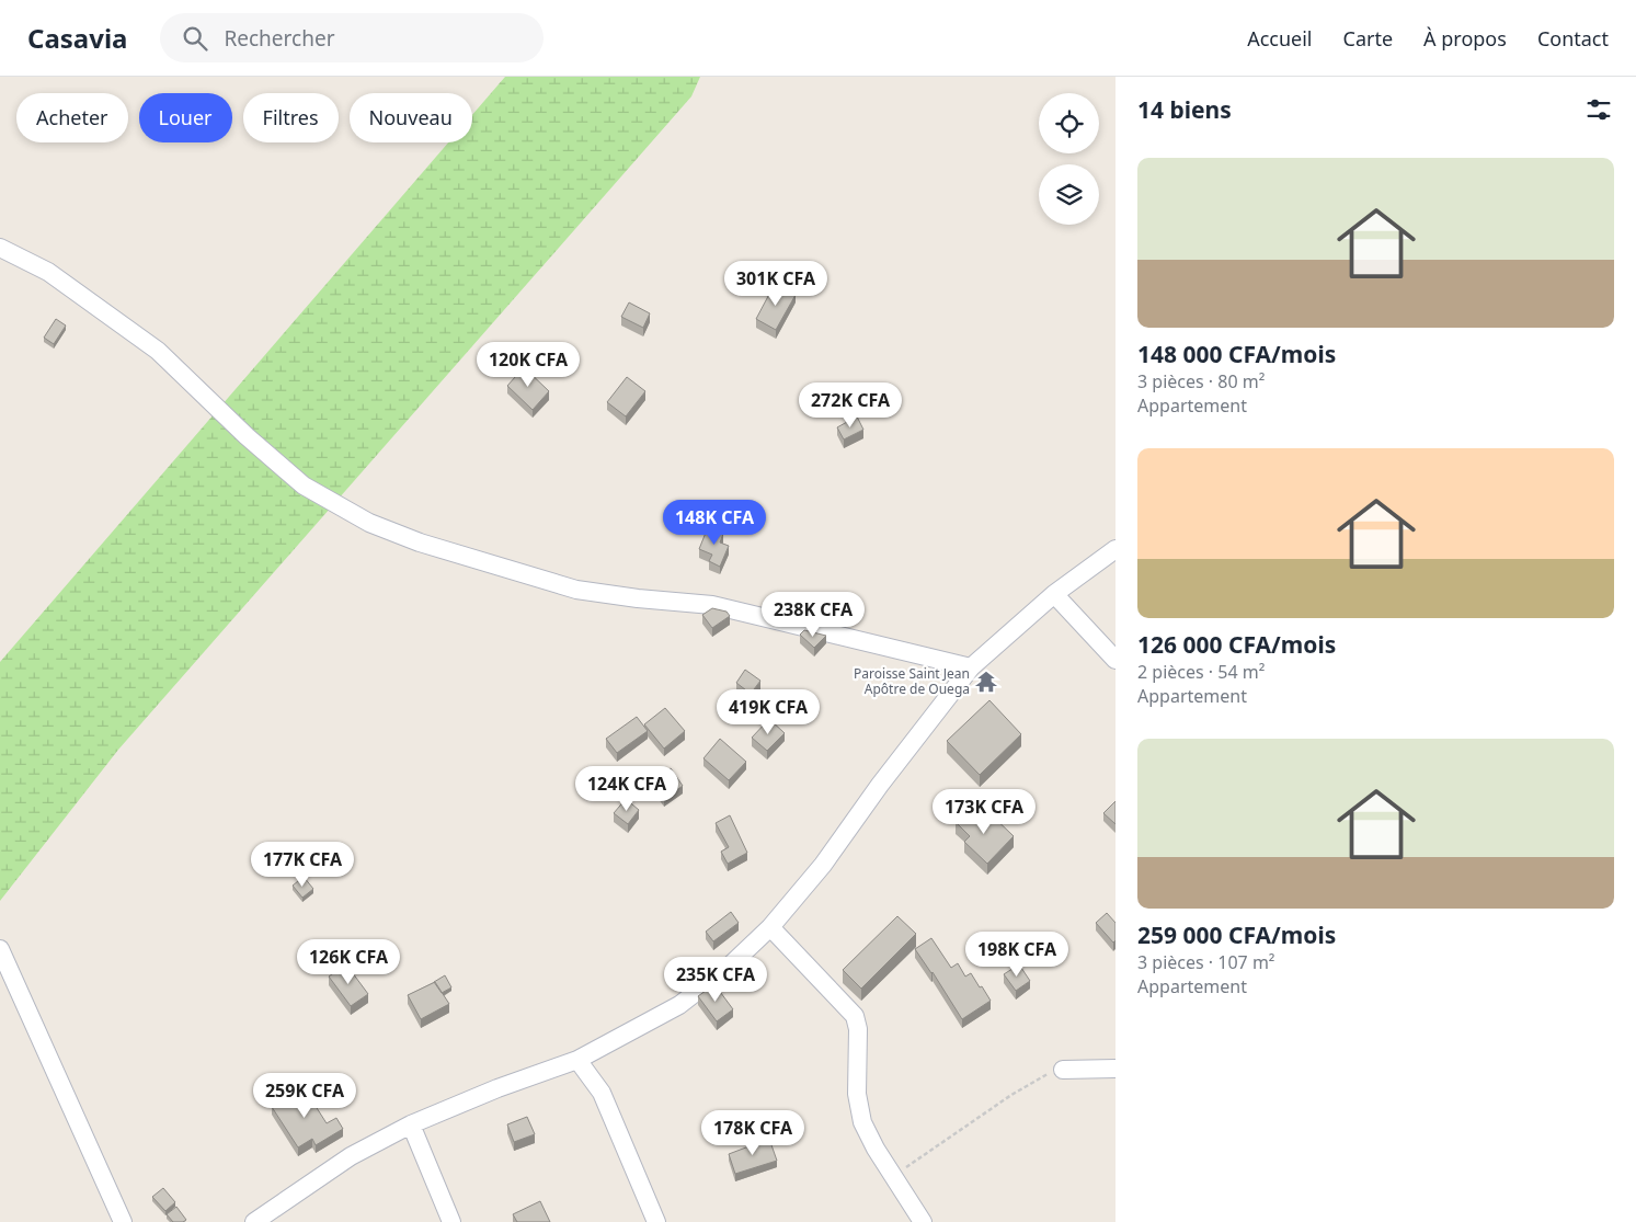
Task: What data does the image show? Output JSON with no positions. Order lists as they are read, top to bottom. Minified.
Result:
{"places":{"temple":["Paroisse Saint Jean Apôtre de Ouega"]},"page":{"header":"Casavia","search":"Rechercher","nav":["Accueil","Carte","À propos","Contact"],"heading":"14 biens","chip":["Acheter","Louer","Filtres","Nouveau"],"list":[{"name":"148 000 CFA/mois","note":"3 pièces · 80 m² · Appartement"},{"name":"126 000 CFA/mois","note":"2 pièces · 54 m² · Appartement"},{"name":"259 000 CFA/mois","note":"3 pièces · 107 m² · Appartement"}],"price":["301K CFA","120K CFA","272K CFA","148K CFA","238K CFA","419K CFA","124K CFA","173K CFA","177K CFA","198K CFA","126K CFA","235K CFA","259K CFA","178K CFA"]}}
